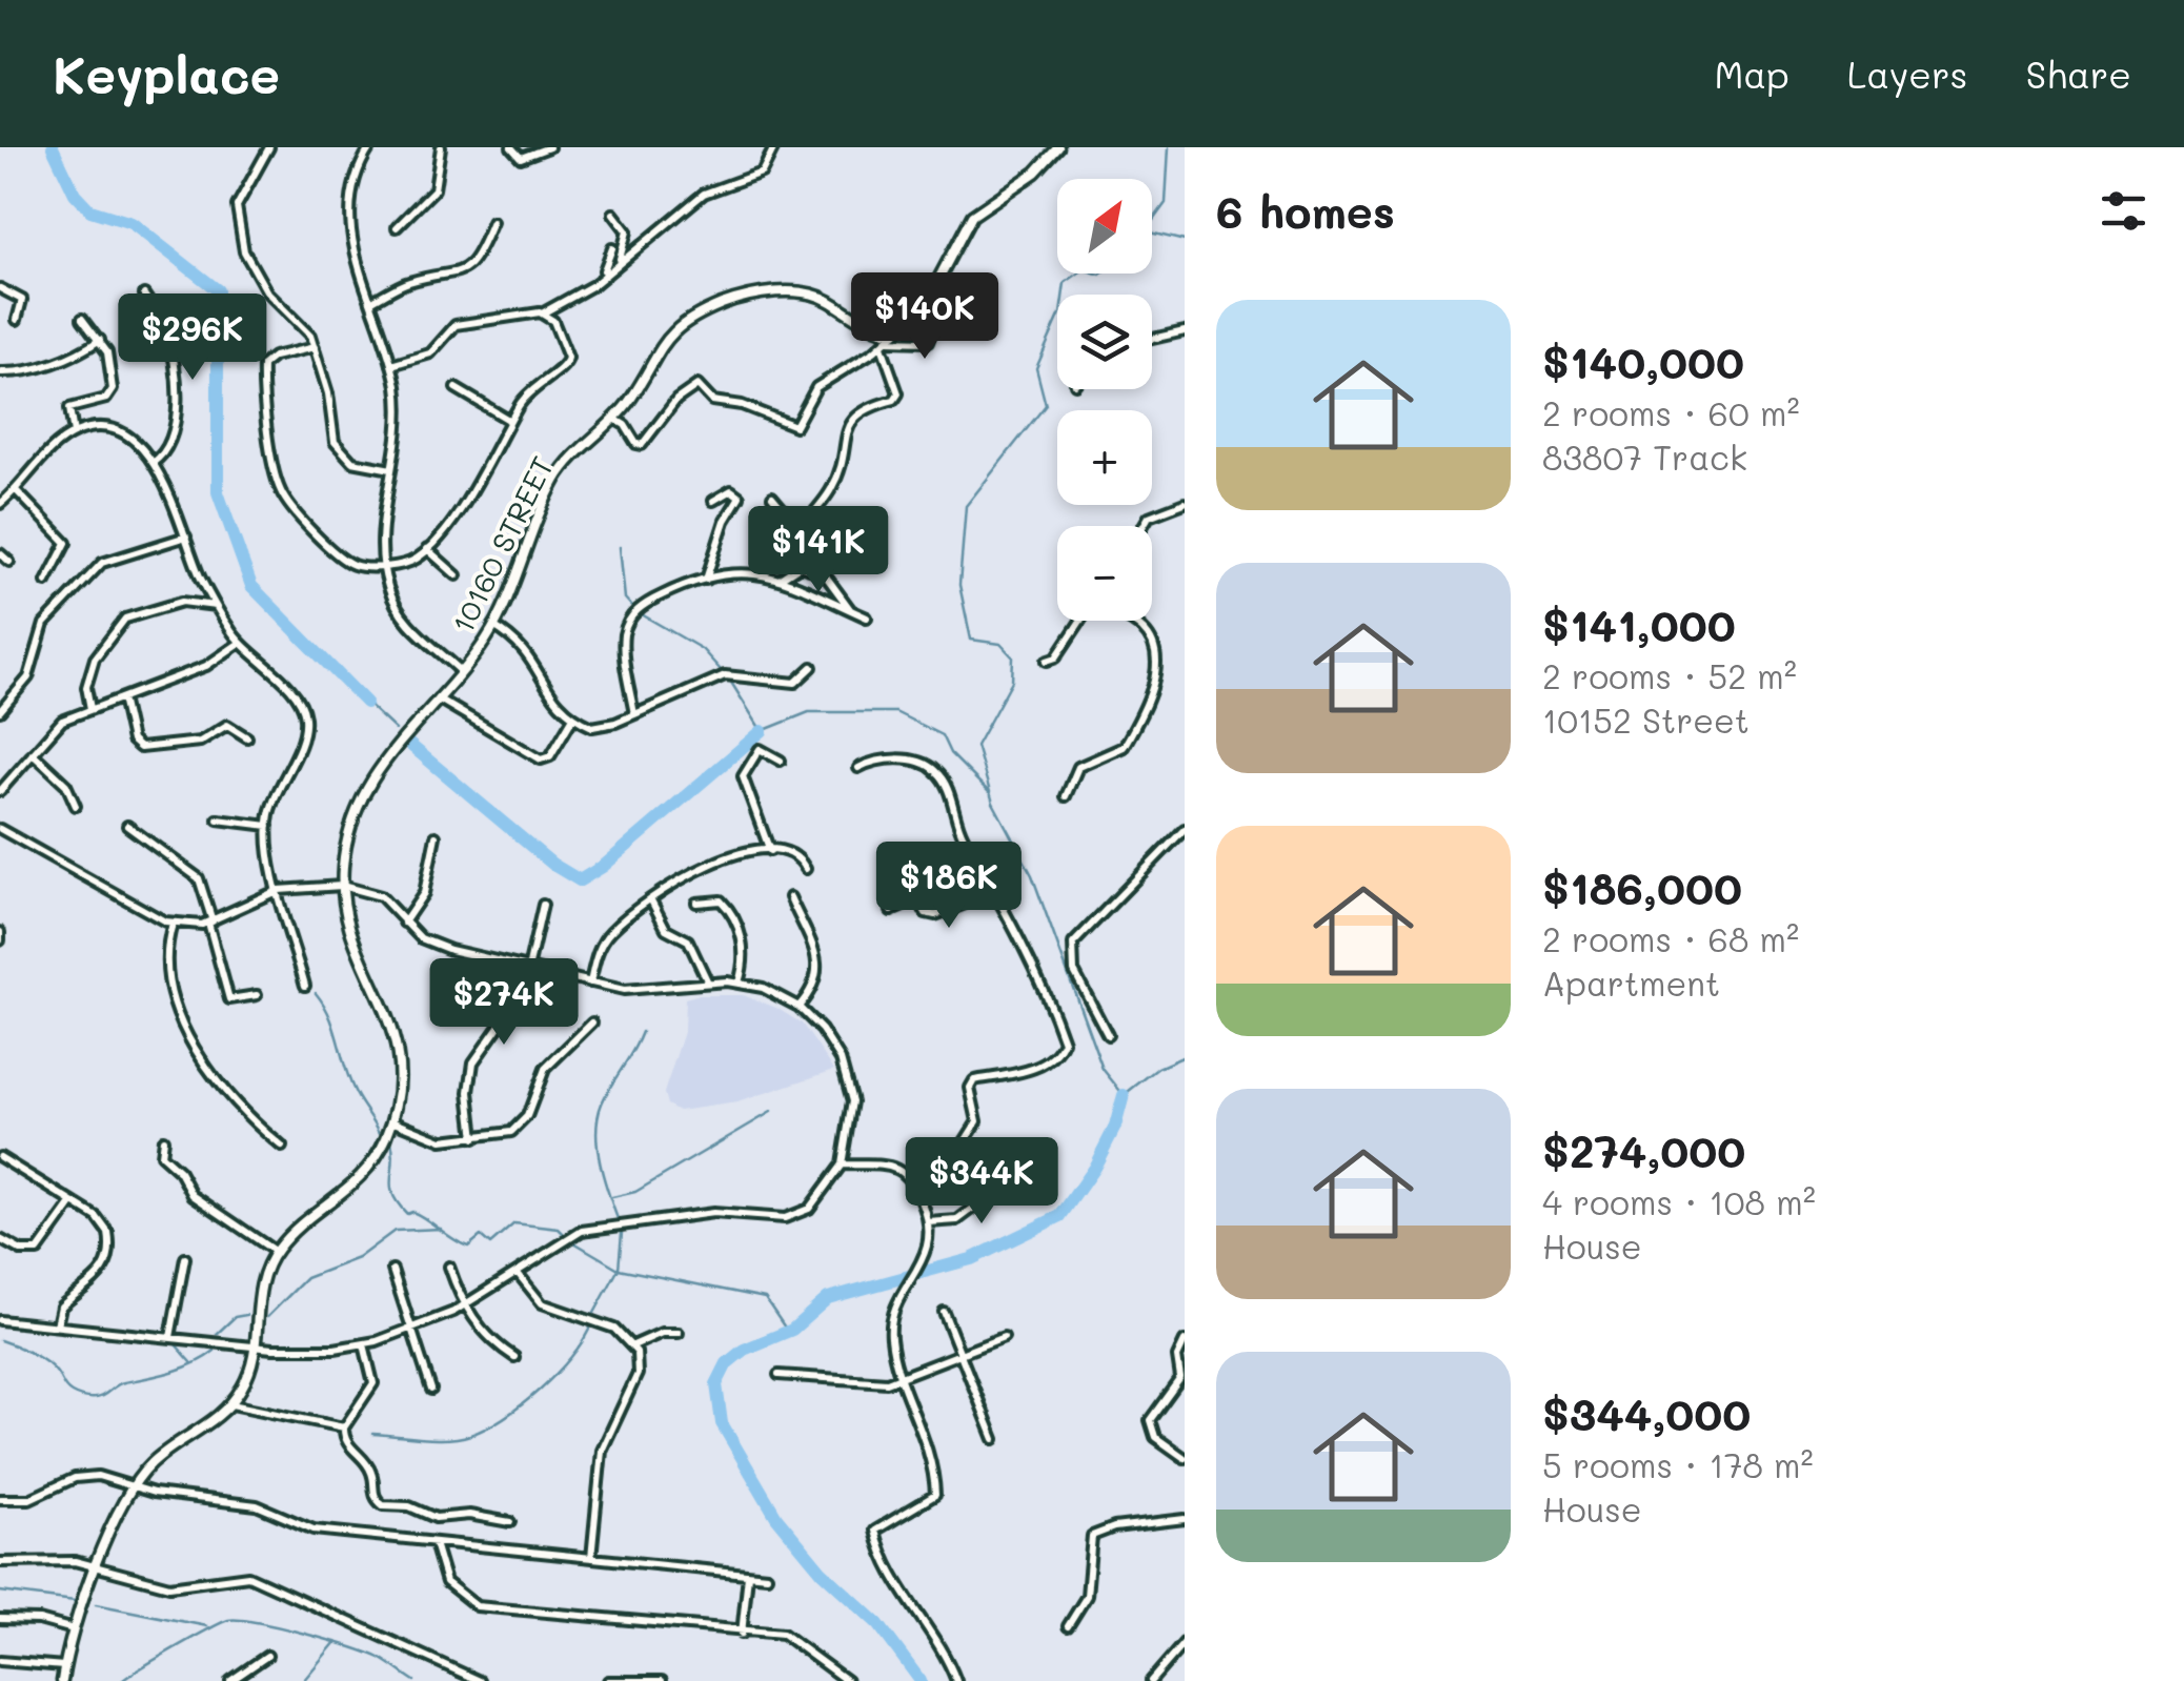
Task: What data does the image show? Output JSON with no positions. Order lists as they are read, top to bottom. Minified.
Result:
{"streets":{"street":["10160 STREET"]},"north":"top right","page":{"header":"Keyplace","nav":["Map","Layers","Share"],"heading":"6 homes","map_buttons":["+","−"],"price":["$140K","$296K","$141K","$186K","$274K","$344K"],"list":[{"name":"$140,000","note":"2 rooms · 60 m² · 83807 Track"},{"name":"$141,000","note":"2 rooms · 52 m² · 10152 Street"},{"name":"$186,000","note":"2 rooms · 68 m² · Apartment"},{"name":"$274,000","note":"4 rooms · 108 m² · House"},{"name":"$344,000","note":"5 rooms · 178 m² · House"}]}}
